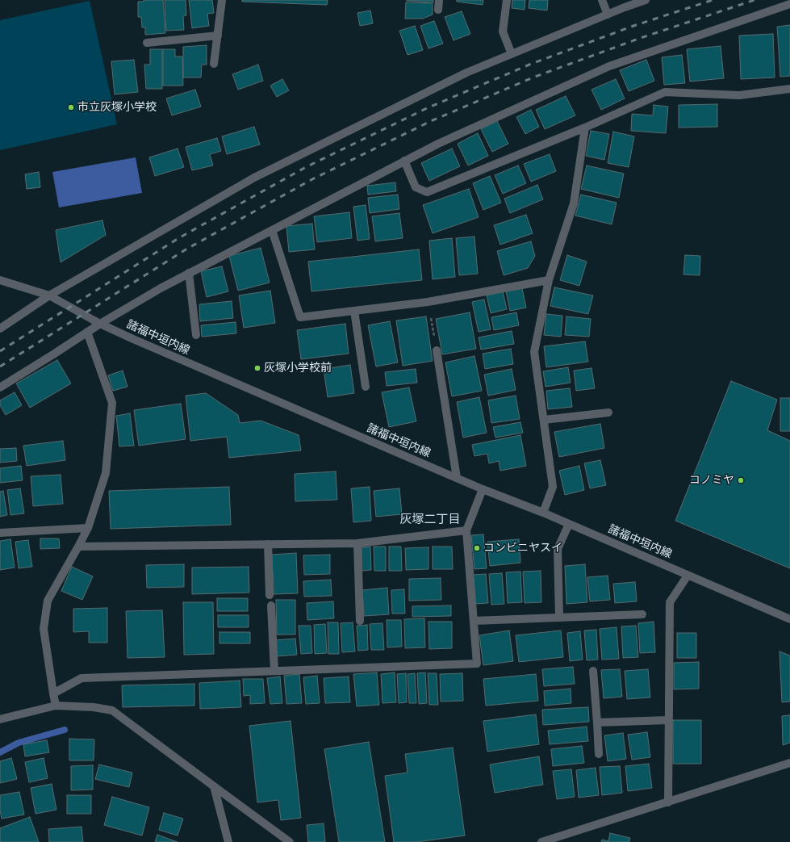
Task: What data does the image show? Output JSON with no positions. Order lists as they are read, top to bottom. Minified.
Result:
{"streets":{"street":["諸福中垣内線"]},"districts":["灰塚二丁目"],"places":["市立灰塚小学校","灰塚小学校前","コノミヤ","コンビニヤスイ"]}
